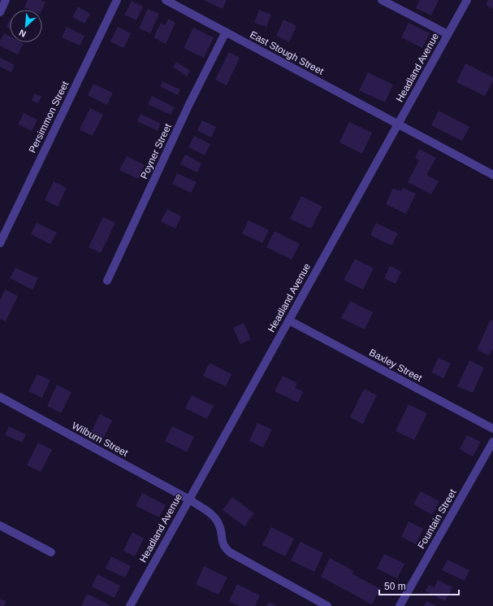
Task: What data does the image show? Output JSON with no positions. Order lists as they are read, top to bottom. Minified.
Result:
{"streets":{"street":["East Stough Street","Headland Avenue","Persimmon Street","Poyner Street","Baxley Street","Wilburn Street","Fountain Street"]},"crossings":[["East Stough Street","Headland Avenue"],["East Stough Street","Poyner Street"],["Headland Avenue","Baxley Street"],["Headland Avenue","Wilburn Street"]],"scale_bar":"50 m","north":"bottom left"}
